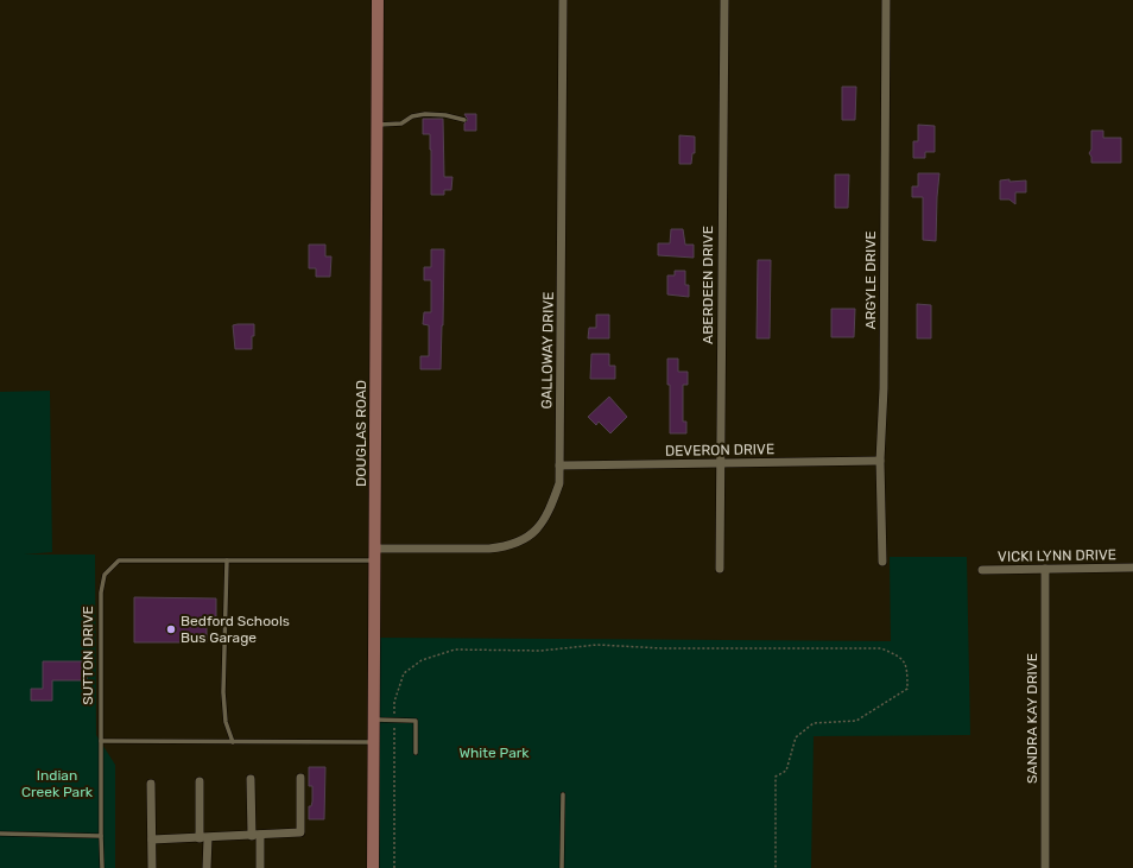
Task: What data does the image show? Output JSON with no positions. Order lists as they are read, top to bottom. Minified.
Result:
{"streets":{"street":["ARGYLE DRIVE","ABERDEEN DRIVE","GALLOWAY DRIVE","DOUGLAS ROAD","DEVERON DRIVE","VICKI LYNN DRIVE","SANDRA KAY DRIVE"],"lane":["SUTTON DRIVE"]},"crossings":[["ARGYLE DRIVE","DEVERON DRIVE"],["ABERDEEN DRIVE","DEVERON DRIVE"],["GALLOWAY DRIVE","DOUGLAS ROAD"],["GALLOWAY DRIVE","DEVERON DRIVE"],["GALLOWAY DRIVE","SUTTON DRIVE"],["DOUGLAS ROAD","SUTTON DRIVE"],["VICKI LYNN DRIVE","SANDRA KAY DRIVE"]],"parks":["White Park","Indian Creek Park"],"places":["Bedford Schools Bus Garage"]}
